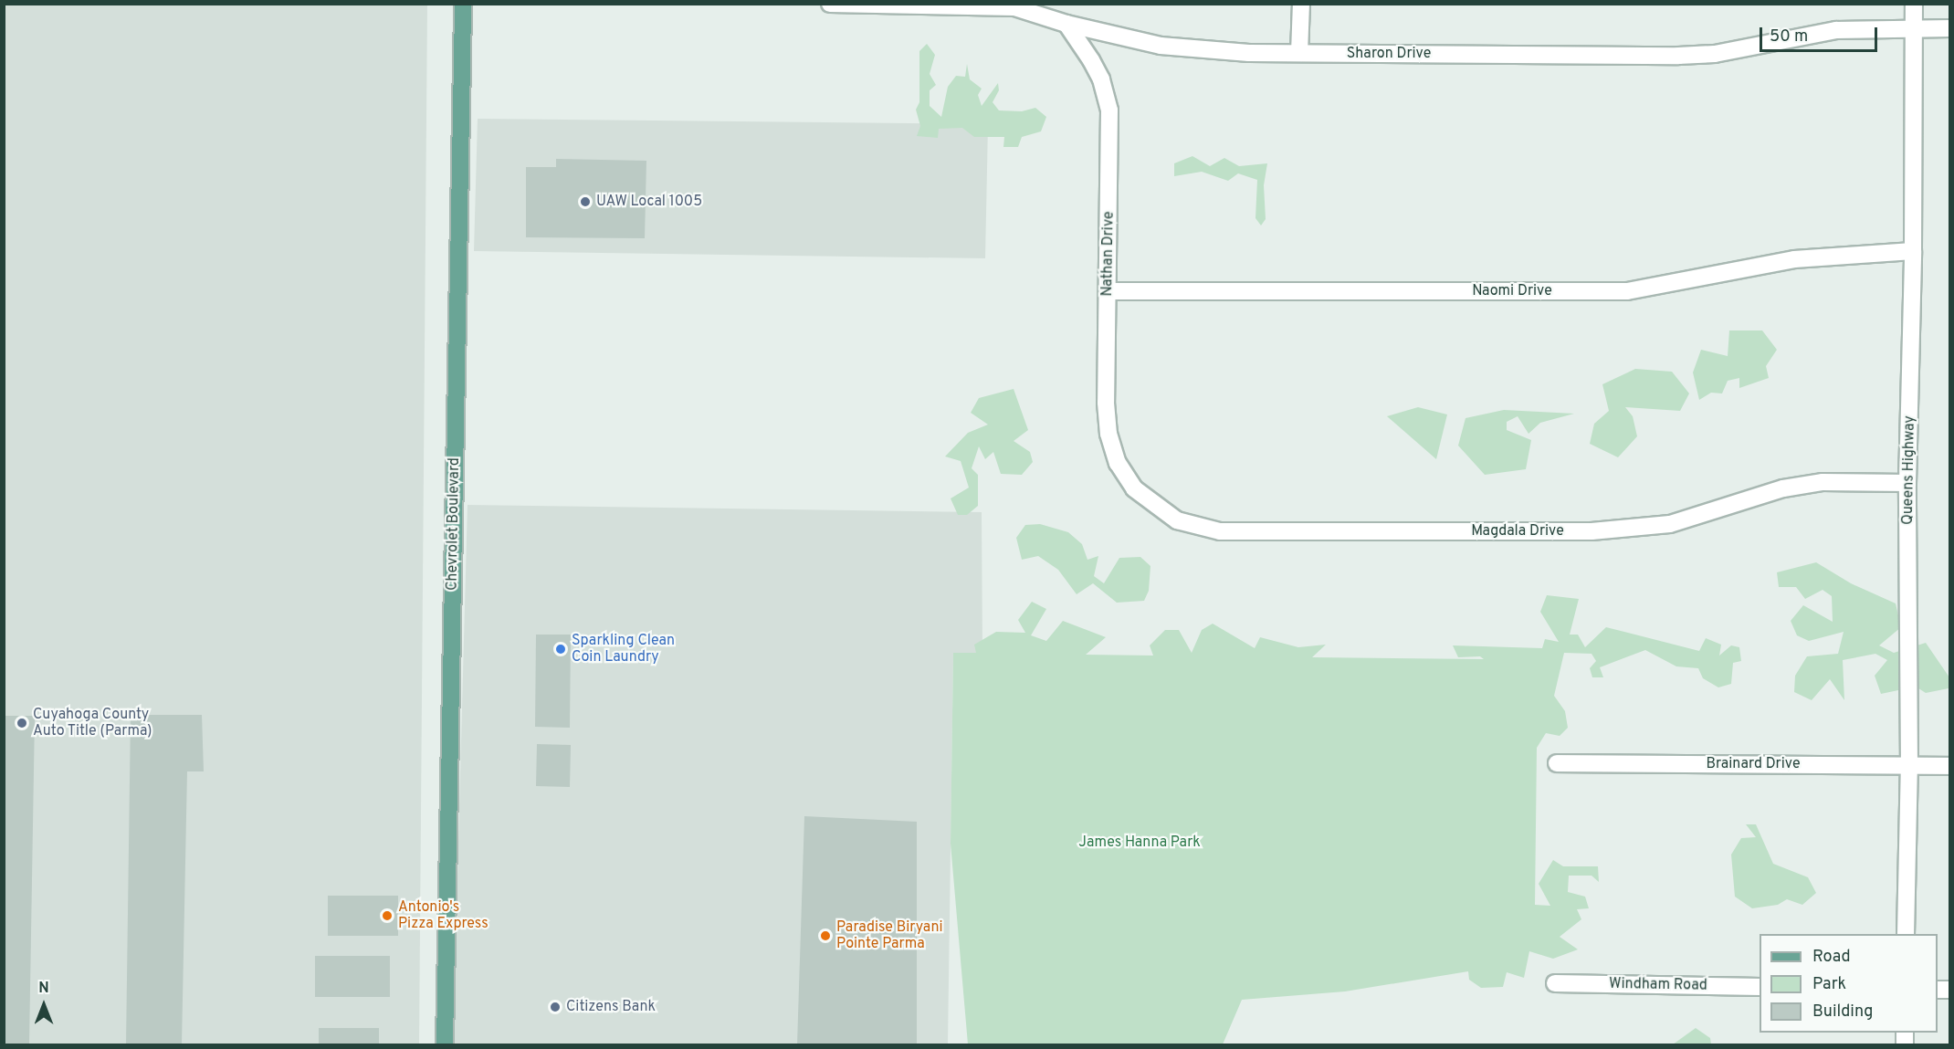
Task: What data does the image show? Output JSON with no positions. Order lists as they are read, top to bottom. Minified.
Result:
{"streets":{"main road":["Chevrolet Boulevard"],"street":["Sharon Drive","Nathan Drive","Naomi Drive","Queens Highway","Magdala Drive","Brainard Drive","Windham Road"]},"crossings":[["Sharon Drive","Nathan Drive"],["Sharon Drive","Queens Highway"],["Nathan Drive","Naomi Drive"],["Nathan Drive","Magdala Drive"],["Naomi Drive","Queens Highway"],["Queens Highway","Magdala Drive"],["Queens Highway","Brainard Drive"]],"parks":["James Hanna Park"],"places":["UAW Local 1005","Sparkling Clean Coin Laundry","Cuyahoga County Auto Title (Parma)","Antonio's Pizza Express","Paradise Biryani Pointe Parma","Citizens Bank"],"legend":["Road","Park","Building"],"scale_bar":"50 m","north":"top"}
